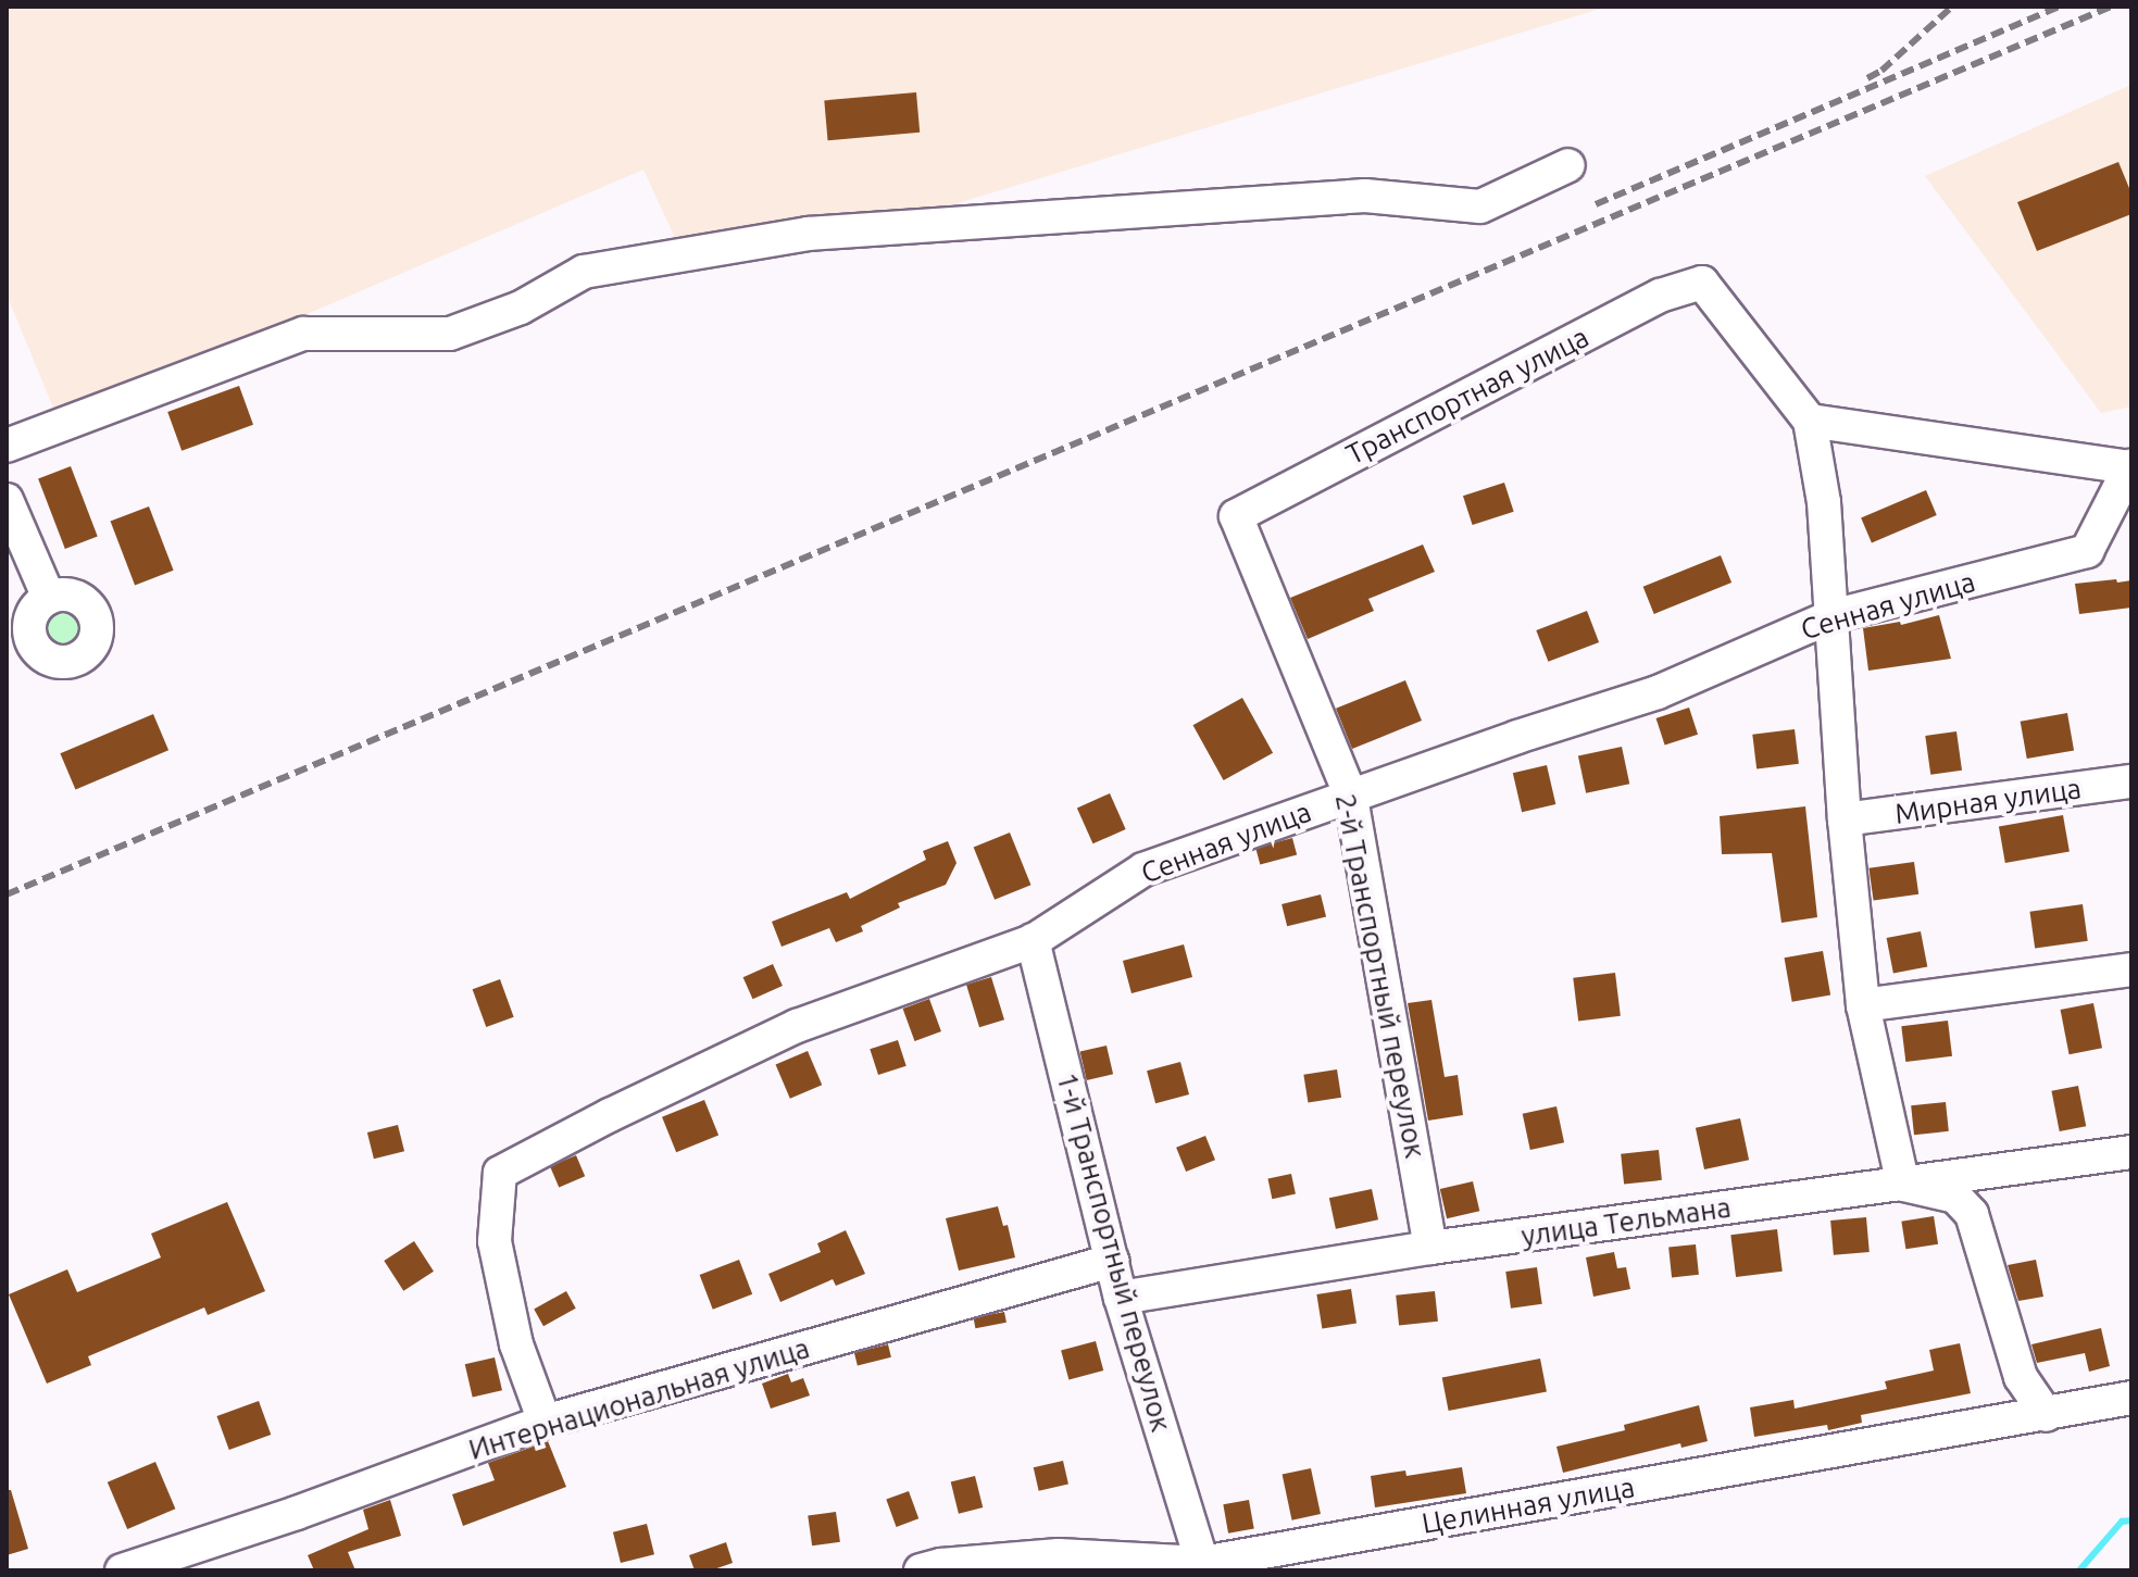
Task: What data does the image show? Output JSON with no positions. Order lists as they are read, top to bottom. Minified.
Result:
{"streets":{"street":["Транспортная улица","Сенная улица","Мирная улица","2-й Транспортный переулок","улица Тельмана","1-й Транспортный переулок","Интернациональная улица","Целинная улица"]},"crossings":[["Транспортная улица","2-й Транспортный переулок"],["Сенная улица","2-й Транспортный переулок"],["Сенная улица","1-й Транспортный переулок"],["Сенная улица","Интернациональная улица"],["2-й Транспортный переулок","улица Тельмана"],["улица Тельмана","1-й Транспортный переулок"],["1-й Транспортный переулок","Интернациональная улица"],["1-й Транспортный переулок","Целинная улица"]]}
